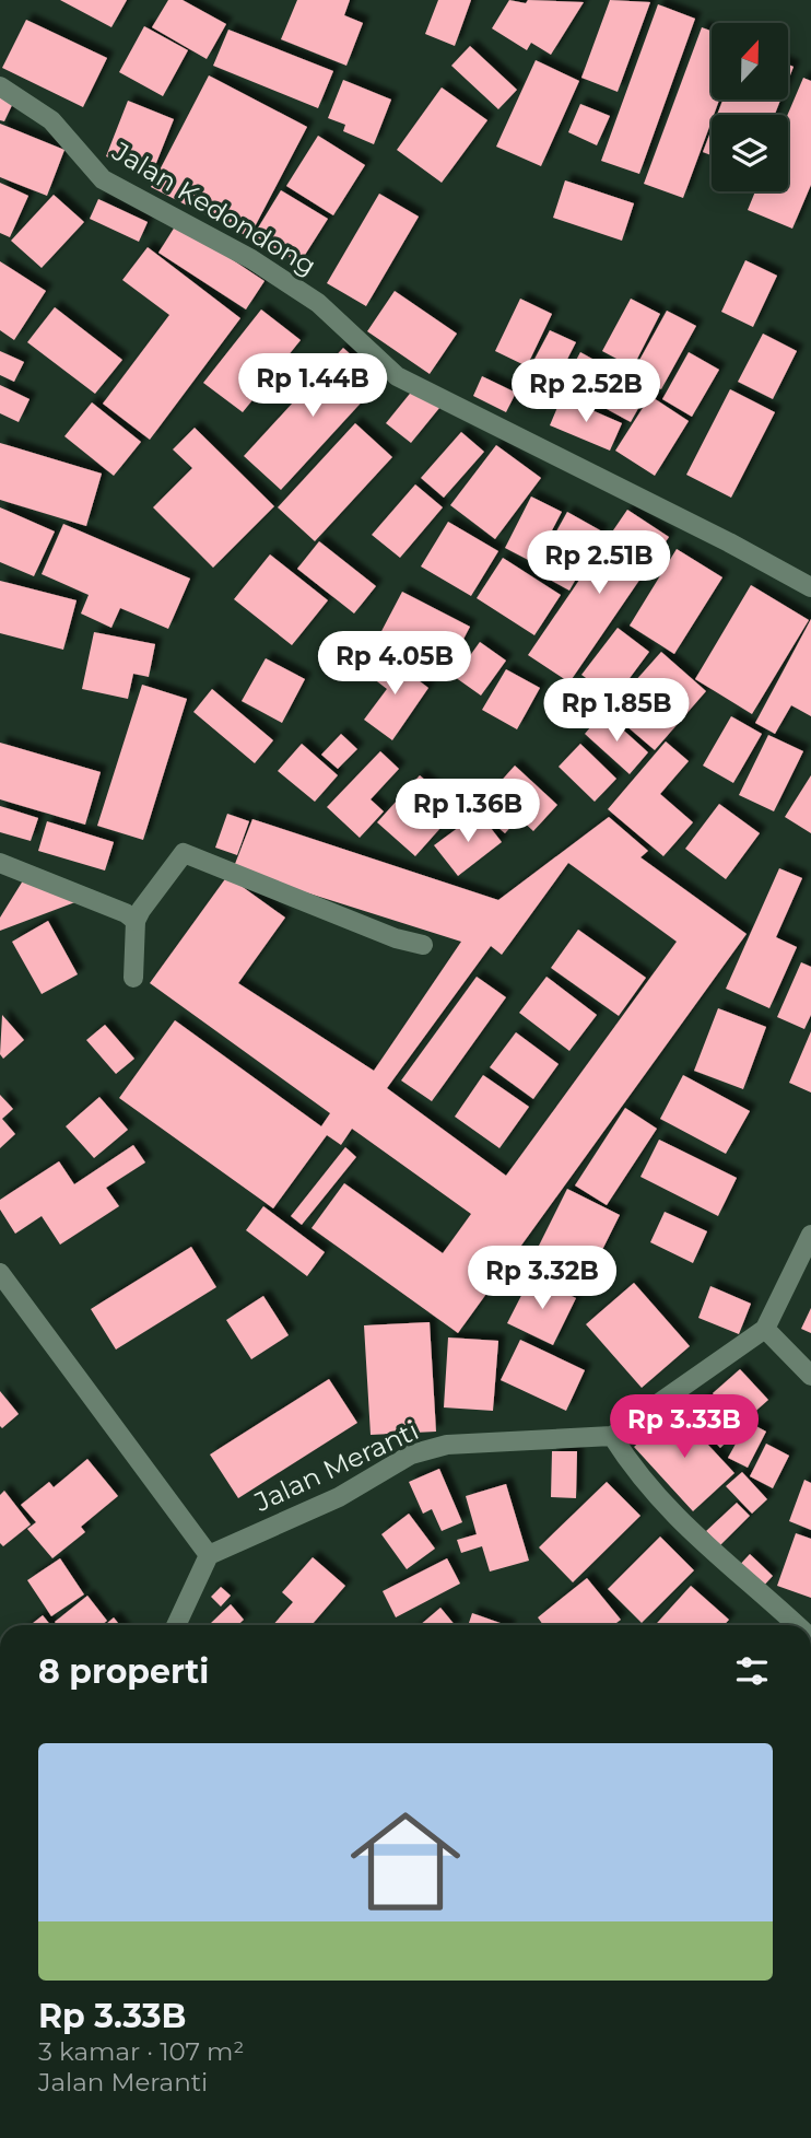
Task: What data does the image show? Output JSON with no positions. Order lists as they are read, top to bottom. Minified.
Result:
{"streets":{"street":["Jalan Kedondong","Jalan Meranti"]},"north":"top","page":{"price":["Rp 1.44B","Rp 2.52B","Rp 2.51B","Rp 4.05B","Rp 1.85B","Rp 1.36B","Rp 3.32B","Rp 3.33B"],"heading":"8 properti","list":[{"name":"Rp 3.33B","note":"3 kamar · 107 m² · Jalan Meranti"}]}}
